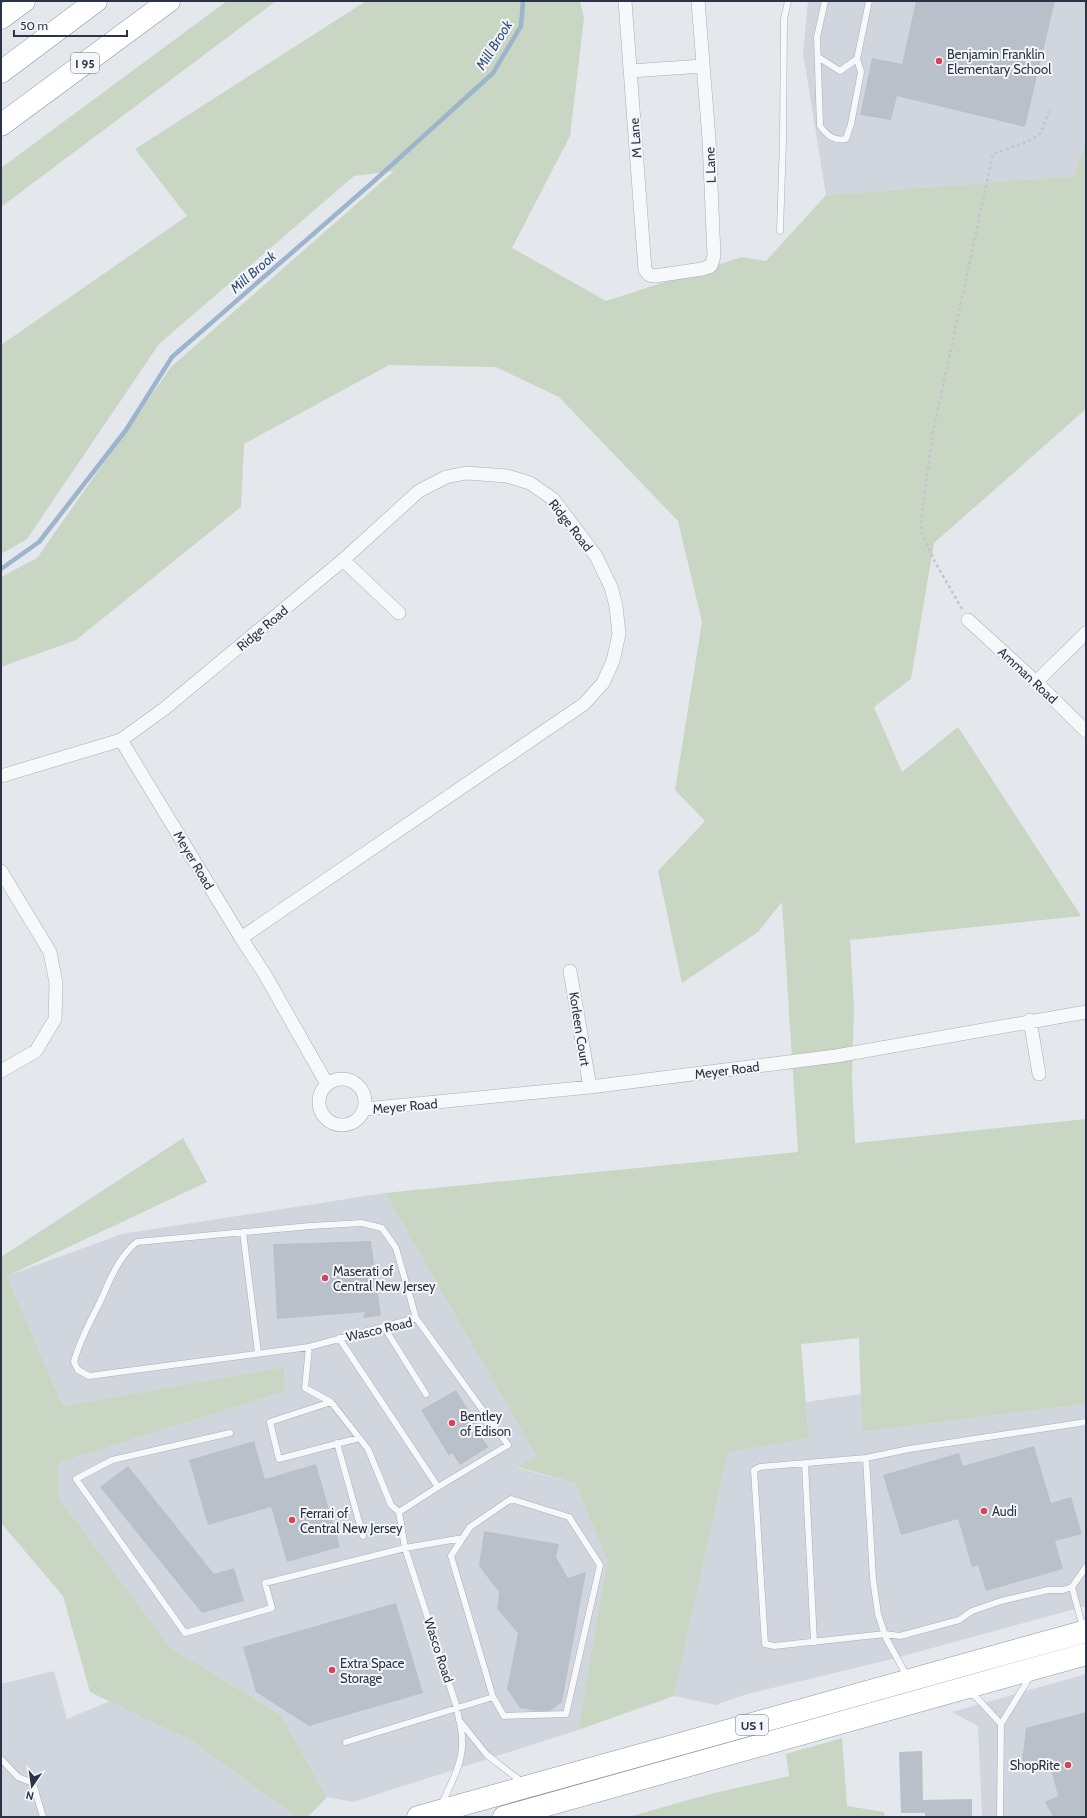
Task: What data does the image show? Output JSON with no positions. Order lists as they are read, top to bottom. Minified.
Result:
{"streets":{"highway":["I 95","US 1"],"street":["M Lane","L Lane","Ridge Road","Amman Road","Meyer Road","Korleen Court"],"lane":["Wasco Road"]},"crossings":[["M Lane","L Lane"],["Ridge Road","Meyer Road"],["Meyer Road","Korleen Court"],["Wasco Road","US 1"]],"water":["Mill Brook"],"places":["Benjamin Franklin Elementary School","Maserati of Central New Jersey","Bentley of Edison","Audi","Ferrari of Central New Jersey","Extra Space Storage","ShopRite"],"scale_bar":"50 m","north":"bottom"}
